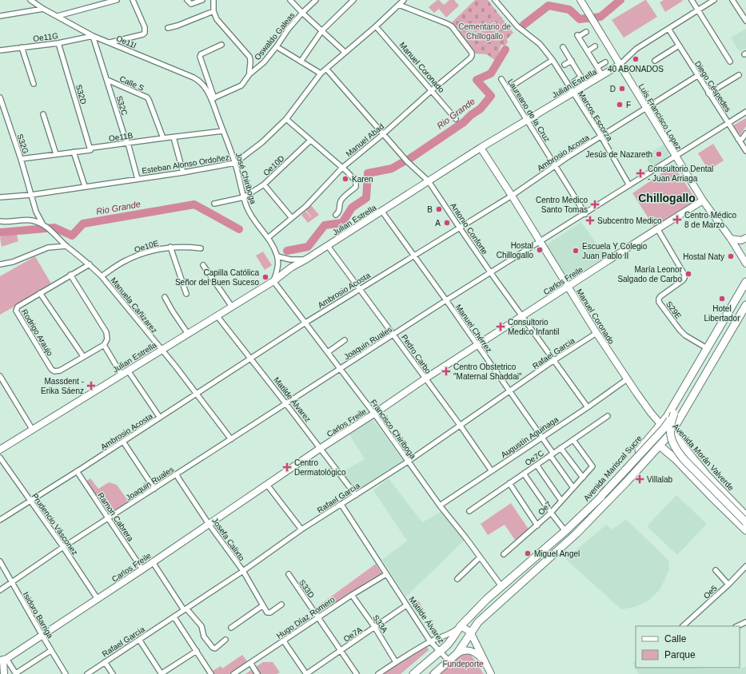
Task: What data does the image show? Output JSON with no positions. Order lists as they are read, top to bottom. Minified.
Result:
{"streets":{"main road":["Avenida Morán Valverde","Avenida Mariscal Sucre"],"street":["Oswaldo Galeas","Oe11G","Oe11l","Manuel Coronado","Calle S","Julian Estrella","Diego Céspedes","S32D","S32C","Laureano de la Cruz","Marcos Escorza","Luis Francisco Lopez","Oe11B","Manuel Abad","S32G","Ambrosio Acosta","Esteban Alonso Ordoñez","Oe10D","José Chiriboga","Antonio Conforte","Oe10E","Carlos Freile","Manuela Cañizarez","S29E","Manuel Chérrez","Rodrigo Araujo","Joaquin Ruales","Rafael Garcia","Pedro Carbo","Matilde Álvarez","Francisco Chiriboga","Augustín Aguinaga","Oe7C","Oe7","Ramon Cabrera","Prudencio Vásconez","Josefa Calixto","S33D","Oe5","Isidoro Barriga","Hugo Díaz Romero","S33A","Oe7A"]},"crossings":[["Oswaldo Galeas","Oe11l"],["Oswaldo Galeas","José Chiriboga"],["Oe11G","Oe11l"],["Oe11G","S32D"],["Oe11G","S32C"],["Oe11l","S32C"],["Oe11l","José Chiriboga"],["Manuel Coronado","Julian Estrella"],["Manuel Coronado","Manuel Abad"],["Manuel Coronado","Ambrosio Acosta"],["Manuel Coronado","Esteban Alonso Ordoñez"],["Manuel Coronado","Carlos Freile"],["Manuel Coronado","Joaquin Ruales"],["Manuel Coronado","Rafael Garcia"],["Manuel Coronado","Augustín Aguinaga"],["Manuel Coronado","Avenida Morán Valverde"],["Manuel Coronado","Avenida Mariscal Sucre"],["Calle S","S32C"],["Calle S","Oe11B"],["Julian Estrella","Diego Céspedes"],["Julian Estrella","Laureano de la Cruz"],["Julian Estrella","Marcos Escorza"],["Julian Estrella","Luis Francisco Lopez"],["Julian Estrella","José Chiriboga"],["Julian Estrella","Antonio Conforte"],["Julian Estrella","Manuela Cañizarez"],["Julian Estrella","Manuel Chérrez"],["Julian Estrella","Pedro Carbo"],["Julian Estrella","Matilde Álvarez"],["Julian Estrella","Francisco Chiriboga"],["Diego Céspedes","Ambrosio Acosta"],["Diego Céspedes","Joaquin Ruales"],["S32D","Oe11B"],["S32C","Oe11B"],["S32C","Esteban Alonso Ordoñez"],["Laureano de la Cruz","Ambrosio Acosta"],["Laureano de la Cruz","Joaquin Ruales"],["Marcos Escorza","Ambrosio Acosta"],["Marcos Escorza","Joaquin Ruales"],["Luis Francisco Lopez","Ambrosio Acosta"],["Luis Francisco Lopez","Carlos Freile"],["Luis Francisco Lopez","Joaquin Ruales"],["Oe11B","S32G"],["Oe11B","José Chiriboga"],["Manuel Abad","Esteban Alonso Ordoñez"],["Manuel Abad","José Chiriboga"],["Manuel Abad","Antonio Conforte"],["S32G","Esteban Alonso Ordoñez"],["S32G","Manuela Cañizarez"],["Ambrosio Acosta","Antonio Conforte"],["Ambrosio Acosta","Manuela Cañizarez"],["Ambrosio Acosta","Manuel Chérrez"],["Ambrosio Acosta","Pedro Carbo"],["Ambrosio Acosta","Matilde Álvarez"],["Ambrosio Acosta","Francisco Chiriboga"],["Ambrosio Acosta","Ramon Cabrera"],["Ambrosio Acosta","Prudencio Vásconez"],["Esteban Alonso Ordoñez","José Chiriboga"],["Esteban Alonso Ordoñez","Antonio Conforte"],["Oe10D","José Chiriboga"],["José Chiriboga","Francisco Chiriboga"],["Antonio Conforte","Carlos Freile"],["Antonio Conforte","Joaquin Ruales"],["Antonio Conforte","Rafael Garcia"],["Antonio Conforte","Augustín Aguinaga"],["Oe10E","Manuela Cañizarez"],["Carlos Freile","S29E"],["Carlos Freile","Manuel Chérrez"],["Carlos Freile","Pedro Carbo"],["Carlos Freile","Matilde Álvarez"],["Carlos Freile","Francisco Chiriboga"],["Carlos Freile","Ramon Cabrera"],["Carlos Freile","Prudencio Vásconez"],["Carlos Freile","Josefa Calixto"],["Carlos Freile","Isidoro Barriga"],["Manuela Cañizarez","Rodrigo Araujo"],["Manuela Cañizarez","Joaquin Ruales"],["S29E","Avenida Mariscal Sucre"],["Manuel Chérrez","Joaquin Ruales"],["Manuel Chérrez","Rafael Garcia"],["Manuel Chérrez","Augustín Aguinaga"],["Manuel Chérrez","Oe7C"],["Manuel Chérrez","Oe7"],["Joaquin Ruales","Pedro Carbo"],["Joaquin Ruales","Matilde Álvarez"],["Joaquin Ruales","Francisco Chiriboga"],["Joaquin Ruales","Ramon Cabrera"],["Joaquin Ruales","Prudencio Vásconez"],["Joaquin Ruales","Josefa Calixto"],["Joaquin Ruales","Isidoro Barriga"],["Rafael Garcia","Pedro Carbo"],["Rafael Garcia","Matilde Álvarez"],["Rafael Garcia","Francisco Chiriboga"],["Rafael Garcia","Josefa Calixto"],["Pedro Carbo","Augustín Aguinaga"],["Matilde Álvarez","Avenida Mariscal Sucre"],["Matilde Álvarez","Hugo Díaz Romero"],["Matilde Álvarez","Oe7A"],["Francisco Chiriboga","Augustín Aguinaga"],["Francisco Chiriboga","Avenida Mariscal Sucre"],["Avenida Morán Valverde","Avenida Mariscal Sucre"],["Oe7C","Oe7"],["S33D","Hugo Díaz Romero"],["S33D","Oe7A"],["Hugo Díaz Romero","S33A"],["S33A","Oe7A"]],"districts":["Chillogallo"],"water":["Rio Grande"],"parks":["Cementario de Chillogallo","Fundeporte"],"places":{"other":["40 ABONADOS","D","F","Jesús de Nazareth","Karen","B","A","Hostal Chillogallo","Escuela Y Colegio Juan Pablo II","Hostal Naty","María Leonor Salgado de Carbo","Capilla Católica Señor del Buen Suceso","Hotel Libertador","Miguel Angel"],"health":["Consultorio Dental - Juan Arriaga","Centro Medico Santo Tomas","Centro Médico 8 de Marzo","Subcentro Medico","Consultorio Medico Infantil","Centro Obstetrico \"Maternal Shaddai\"","Massdent - Erika Sáenz","Centro Dermatológico","Villalab"]},"legend":["Calle","Parque"]}
